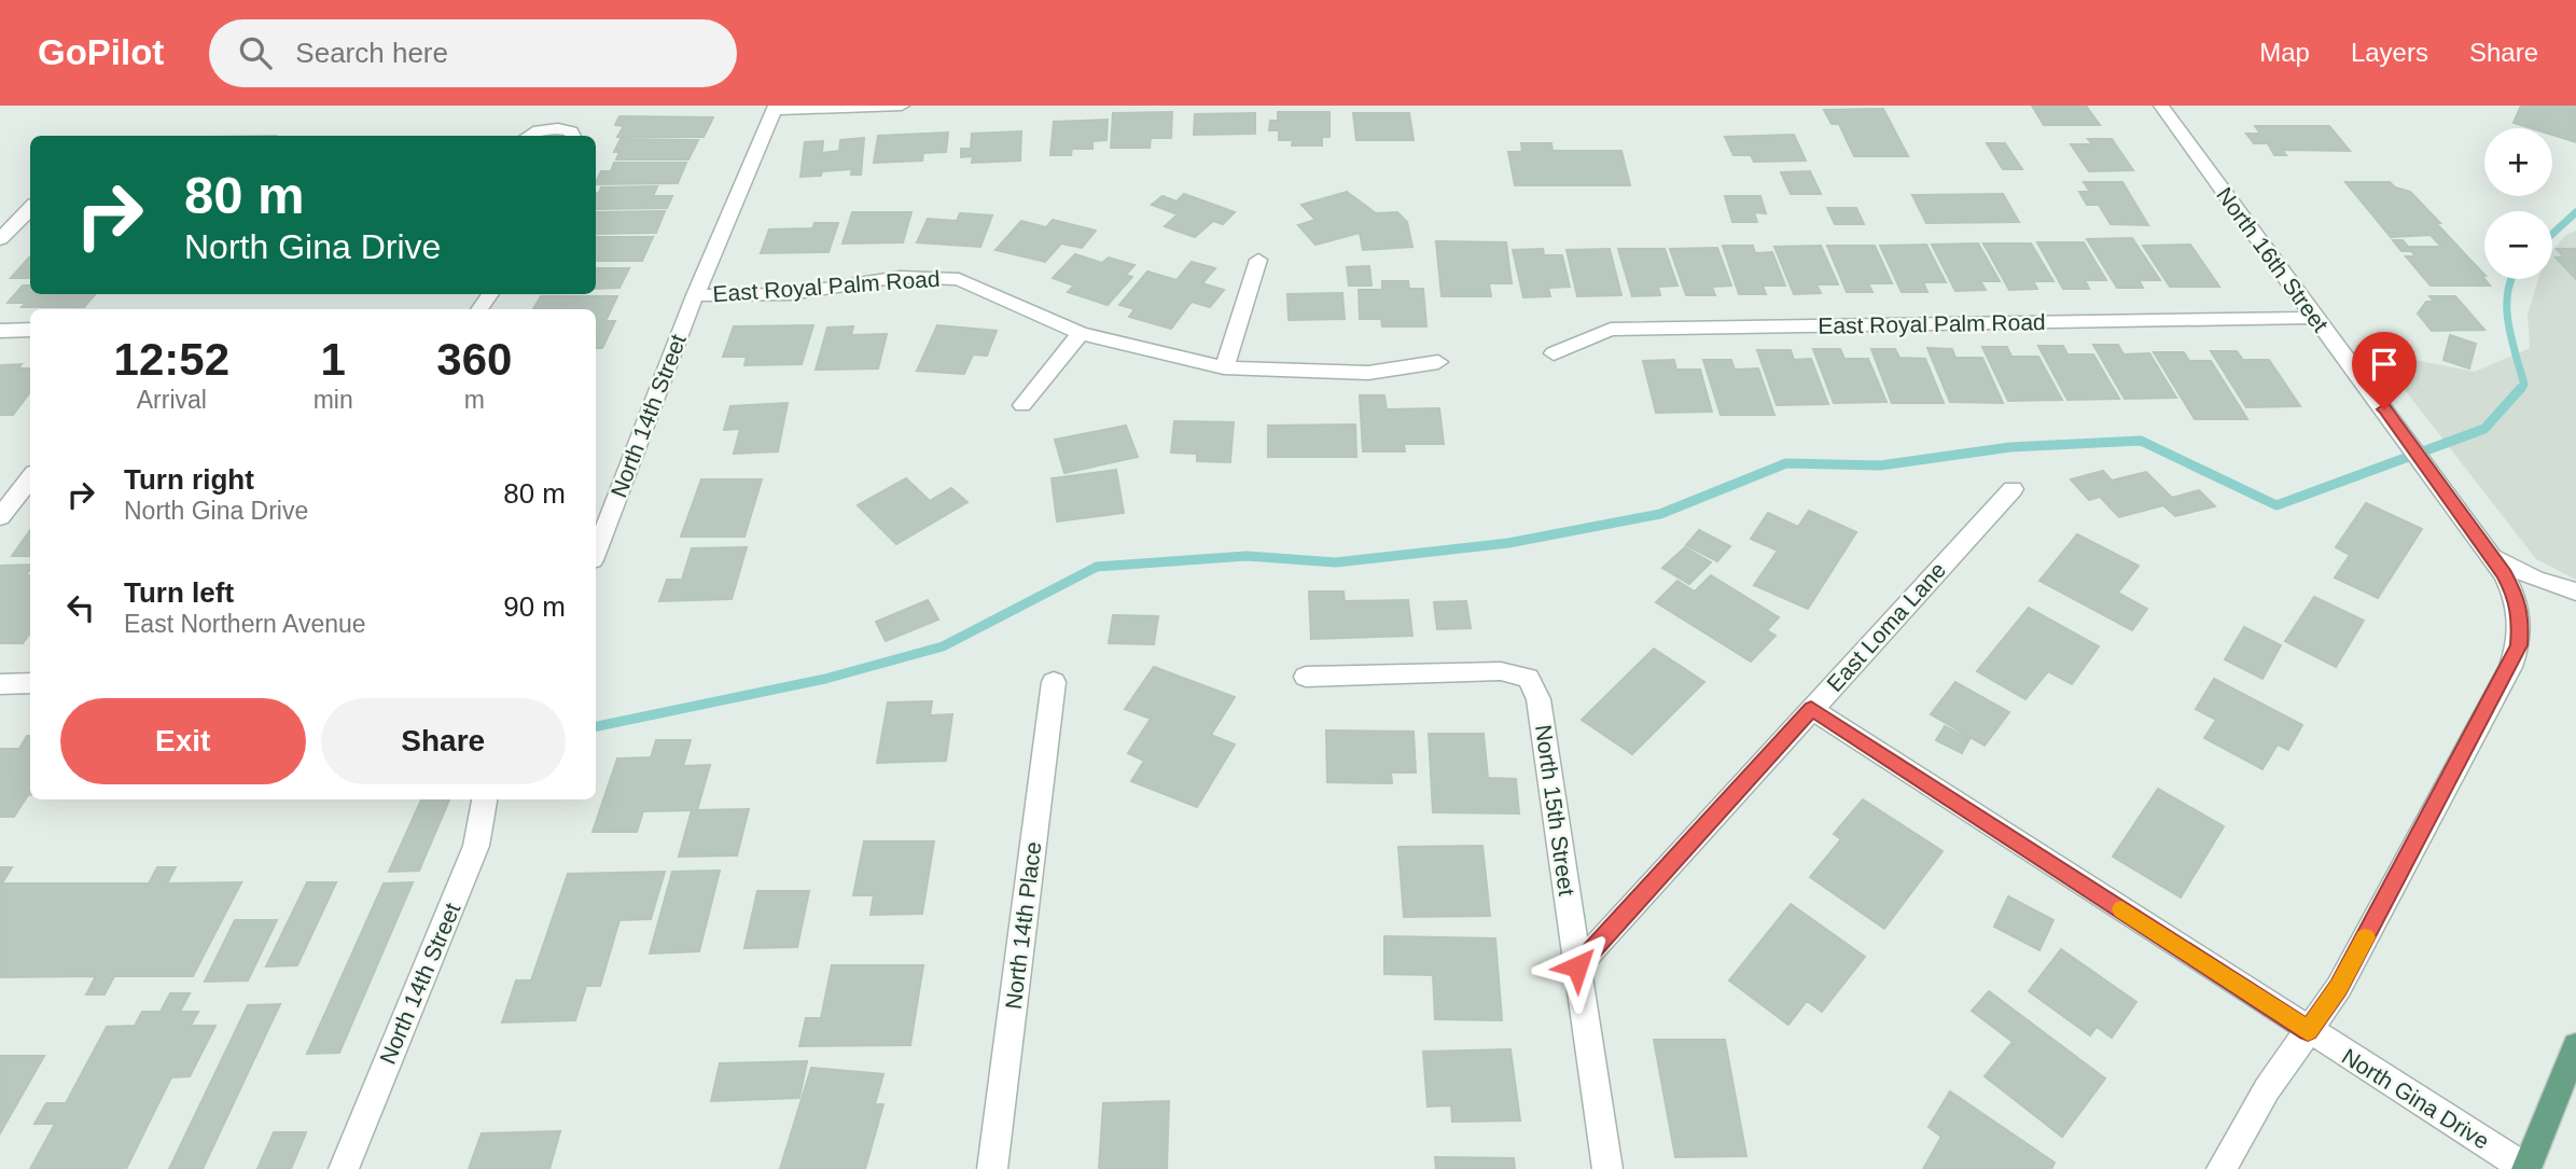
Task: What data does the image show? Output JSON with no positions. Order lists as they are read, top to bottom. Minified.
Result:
{"streets":{"street":["North 16th Street","East Royal Palm Road","North 14th Street","East Loma Lane","North 15th Street","North 14th Place","North Gina Drive"]},"crossings":[["North 16th Street","East Royal Palm Road"],["East Royal Palm Road","North 14th Street"],["East Loma Lane","North 15th Street"],["East Loma Lane","North Gina Drive"]],"page":{"header":"GoPilot","search":"Search here","nav":["Map","Layers","Share"],"map_buttons":["+","−"],"turn":["80 m","North Gina Drive"],"eta":["12:52","Arrival","1","min","360","m"],"list":[{"name":"Turn right","note":"North Gina Drive","value":"80 m"},{"name":"Turn left","note":"East Northern Avenue","value":"90 m"}],"buttons":["Exit","Share"]}}
